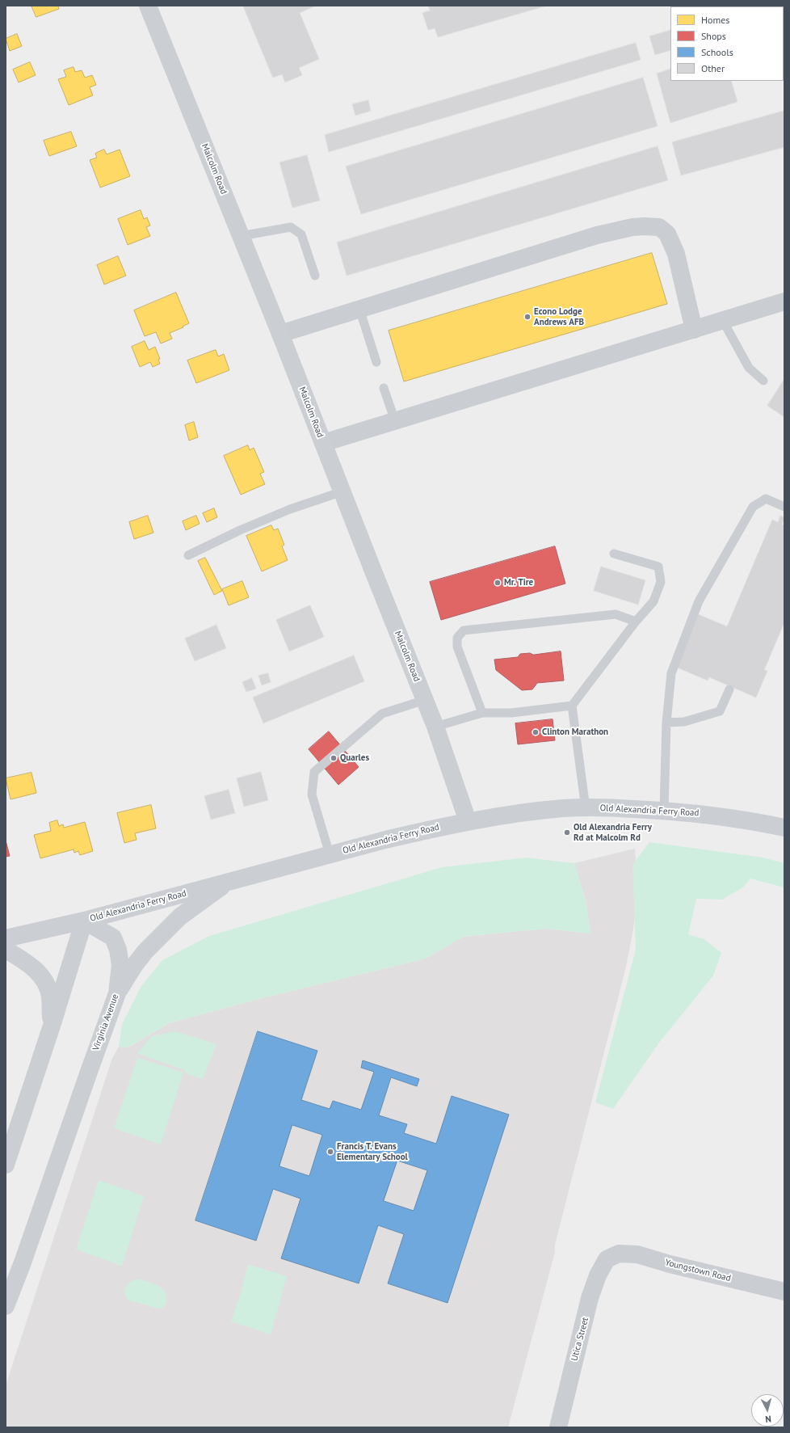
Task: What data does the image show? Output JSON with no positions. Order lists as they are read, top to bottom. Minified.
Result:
{"streets":{"street":["Malcolm Road","Old Alexandria Ferry Road","Virginia Avenue","Youngstown Road","Utica Street"]},"crossings":[["Malcolm Road","Old Alexandria Ferry Road"],["Old Alexandria Ferry Road","Virginia Avenue"],["Youngstown Road","Utica Street"]],"places":["Econo Lodge Andrews AFB","Mr. Tire","Clinton Marathon","Quarles","Old Alexandria Ferry Rd at Malcolm Rd","Francis T. Evans Elementary School"],"legend":["Homes","Shops","Schools","Other"],"north":"bottom"}
